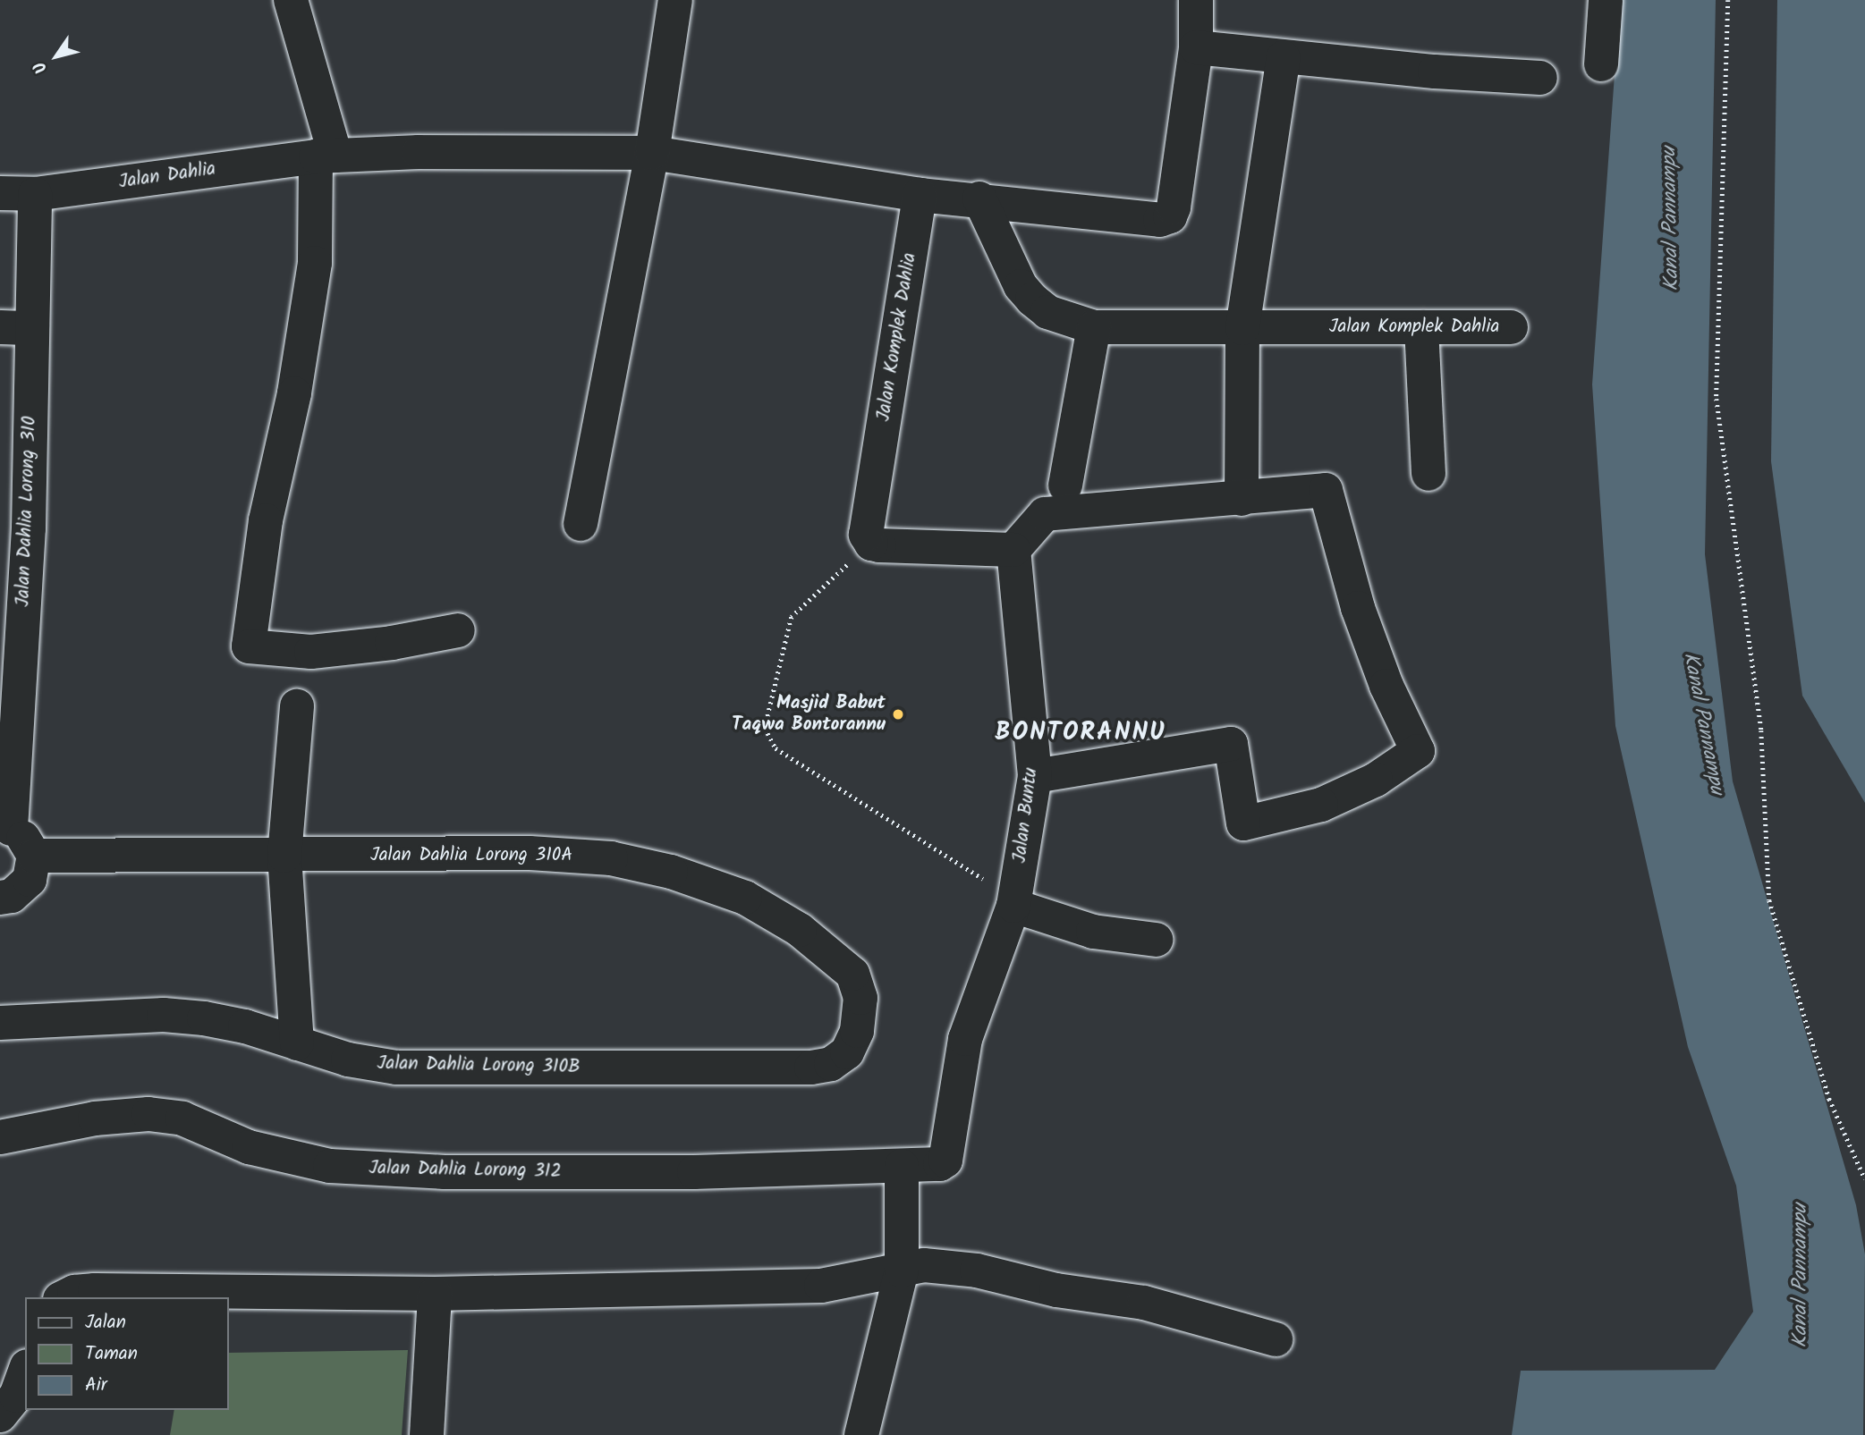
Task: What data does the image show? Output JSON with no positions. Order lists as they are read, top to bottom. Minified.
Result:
{"streets":{"street":["Jalan Dahlia","Jalan Komplek Dahlia","Jalan Dahlia Lorong 310","Jalan Buntu","Jalan Dahlia Lorong 310A","Jalan Dahlia Lorong 310B","Jalan Dahlia Lorong 312"]},"crossings":[["Jalan Dahlia","Jalan Komplek Dahlia"],["Jalan Dahlia","Jalan Dahlia Lorong 310"],["Jalan Buntu","Jalan Dahlia Lorong 312"],["Jalan Dahlia Lorong 310A","Jalan Dahlia Lorong 310B"]],"districts":["BONTORANNU"],"water":["Kanal Pannampu"],"places":["Masjid Babut Taqwa Bontorannu"],"legend":["Jalan","Taman","Air"],"north":"bottom left"}
